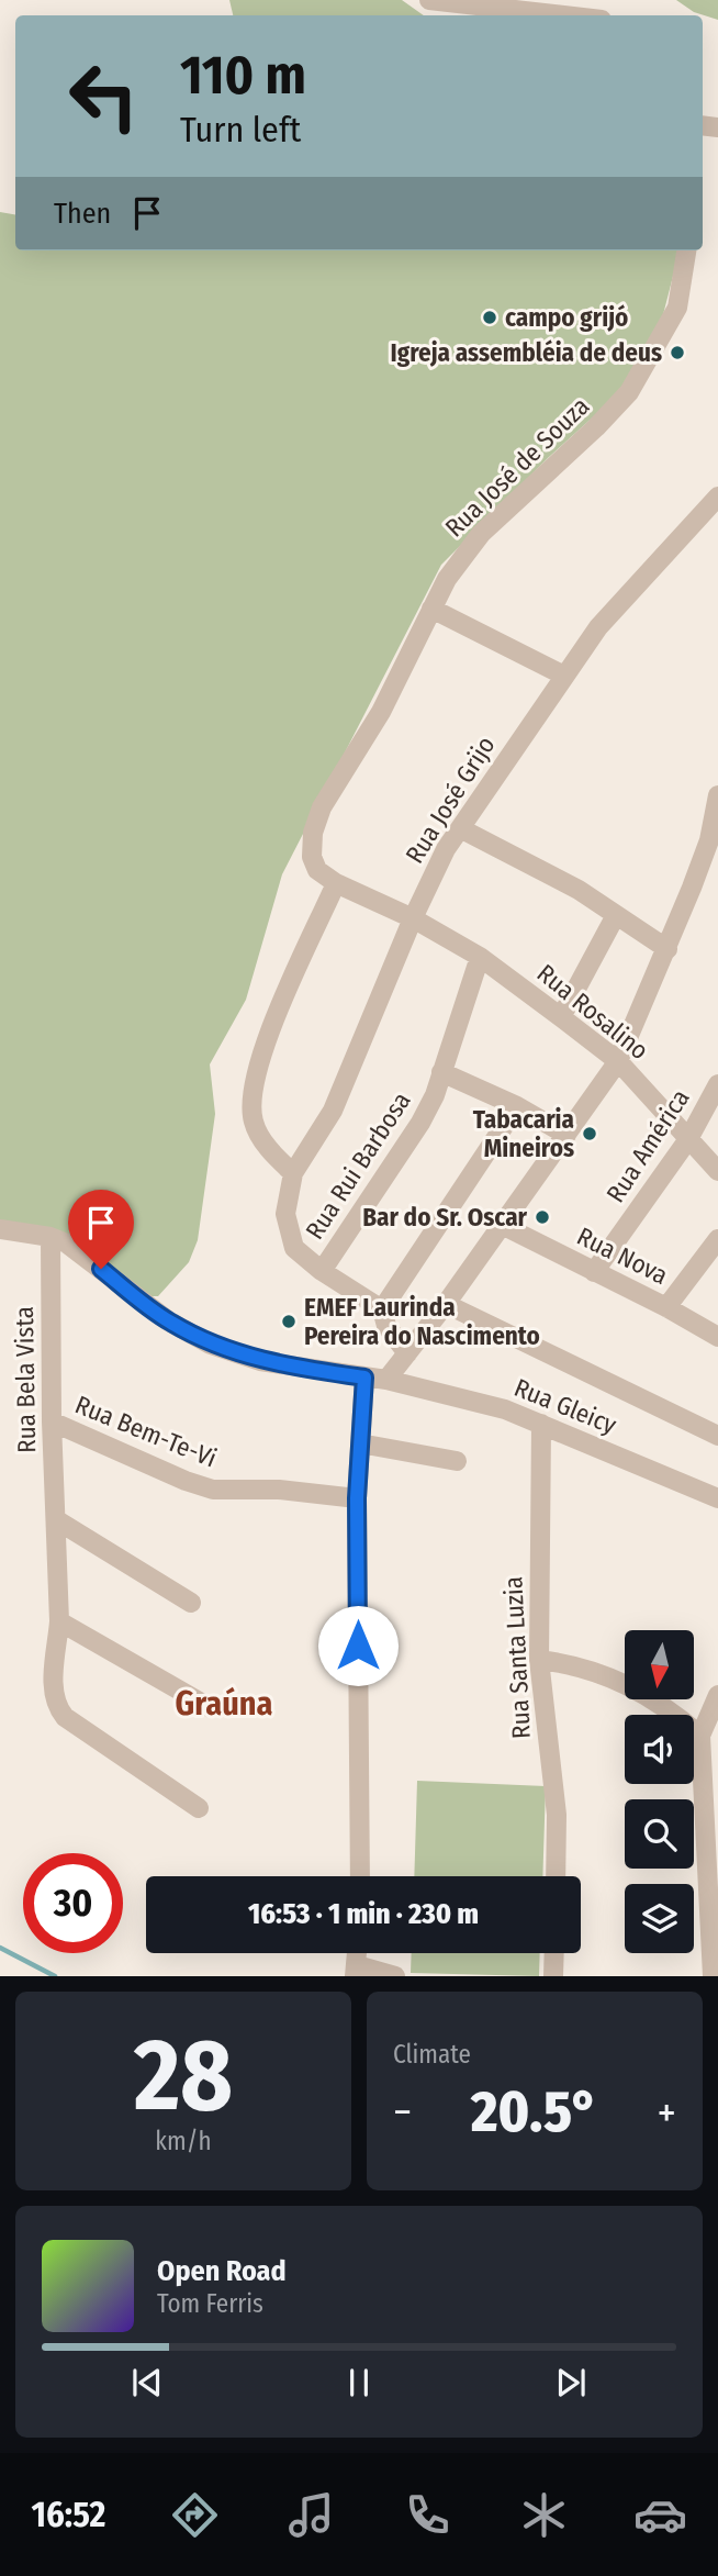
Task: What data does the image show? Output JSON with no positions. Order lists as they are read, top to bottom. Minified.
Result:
{"streets":{"street":["Rua José de Souza","Rua José Grijo","Rua Rosalino","Rua América","Rua Rui Barbosa","Rua Nova","Rua Bela Vista","Rua Gleicy","Rua Bem-Te-Vi","Rua Santa Luzia"]},"crossings":[["Rua José de Souza","Rua José Grijo"],["Rua José de Souza","Rua Rosalino"],["Rua José Grijo","Rua Rosalino"],["Rua Rosalino","Rua América"],["Rua Rosalino","Rua Rui Barbosa"],["Rua América","Rua Nova"],["Rua Bela Vista","Rua Gleicy"],["Rua Bela Vista","Rua Bem-Te-Vi"],["Rua Gleicy","Rua Santa Luzia"]],"districts":["Graúna"],"places":["campo grijó","Igreja assembléia de deus","Tabacaria Mineiros","Bar do Sr. Oscar","EMEF Laurinda Pereira do Nascimento"],"north":"bottom","page":{"turn":["110 m","Turn left"],"then":"Then","limit":"30","trip":"16:53 · 1 min · 230 m","tile":[["28","km/h"],"Climate"],"heat":["−","20.5°","+"],"song":["Open Road","Tom Ferris"],"tabs":"16:52"}}
